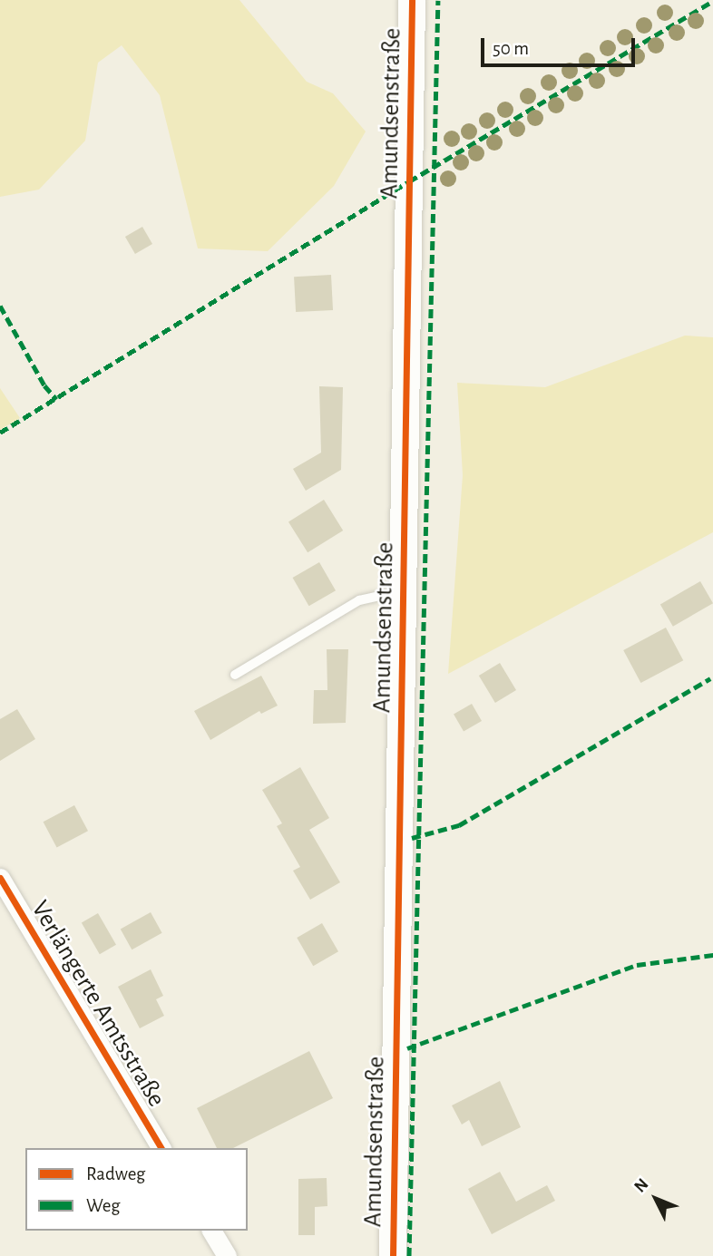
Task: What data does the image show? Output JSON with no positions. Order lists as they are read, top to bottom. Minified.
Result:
{"streets":{"street":["Amundsenstraße","Verlängerte Amtsstraße"]},"legend":["Radweg","Weg"],"scale_bar":"50 m","north":"top left"}
